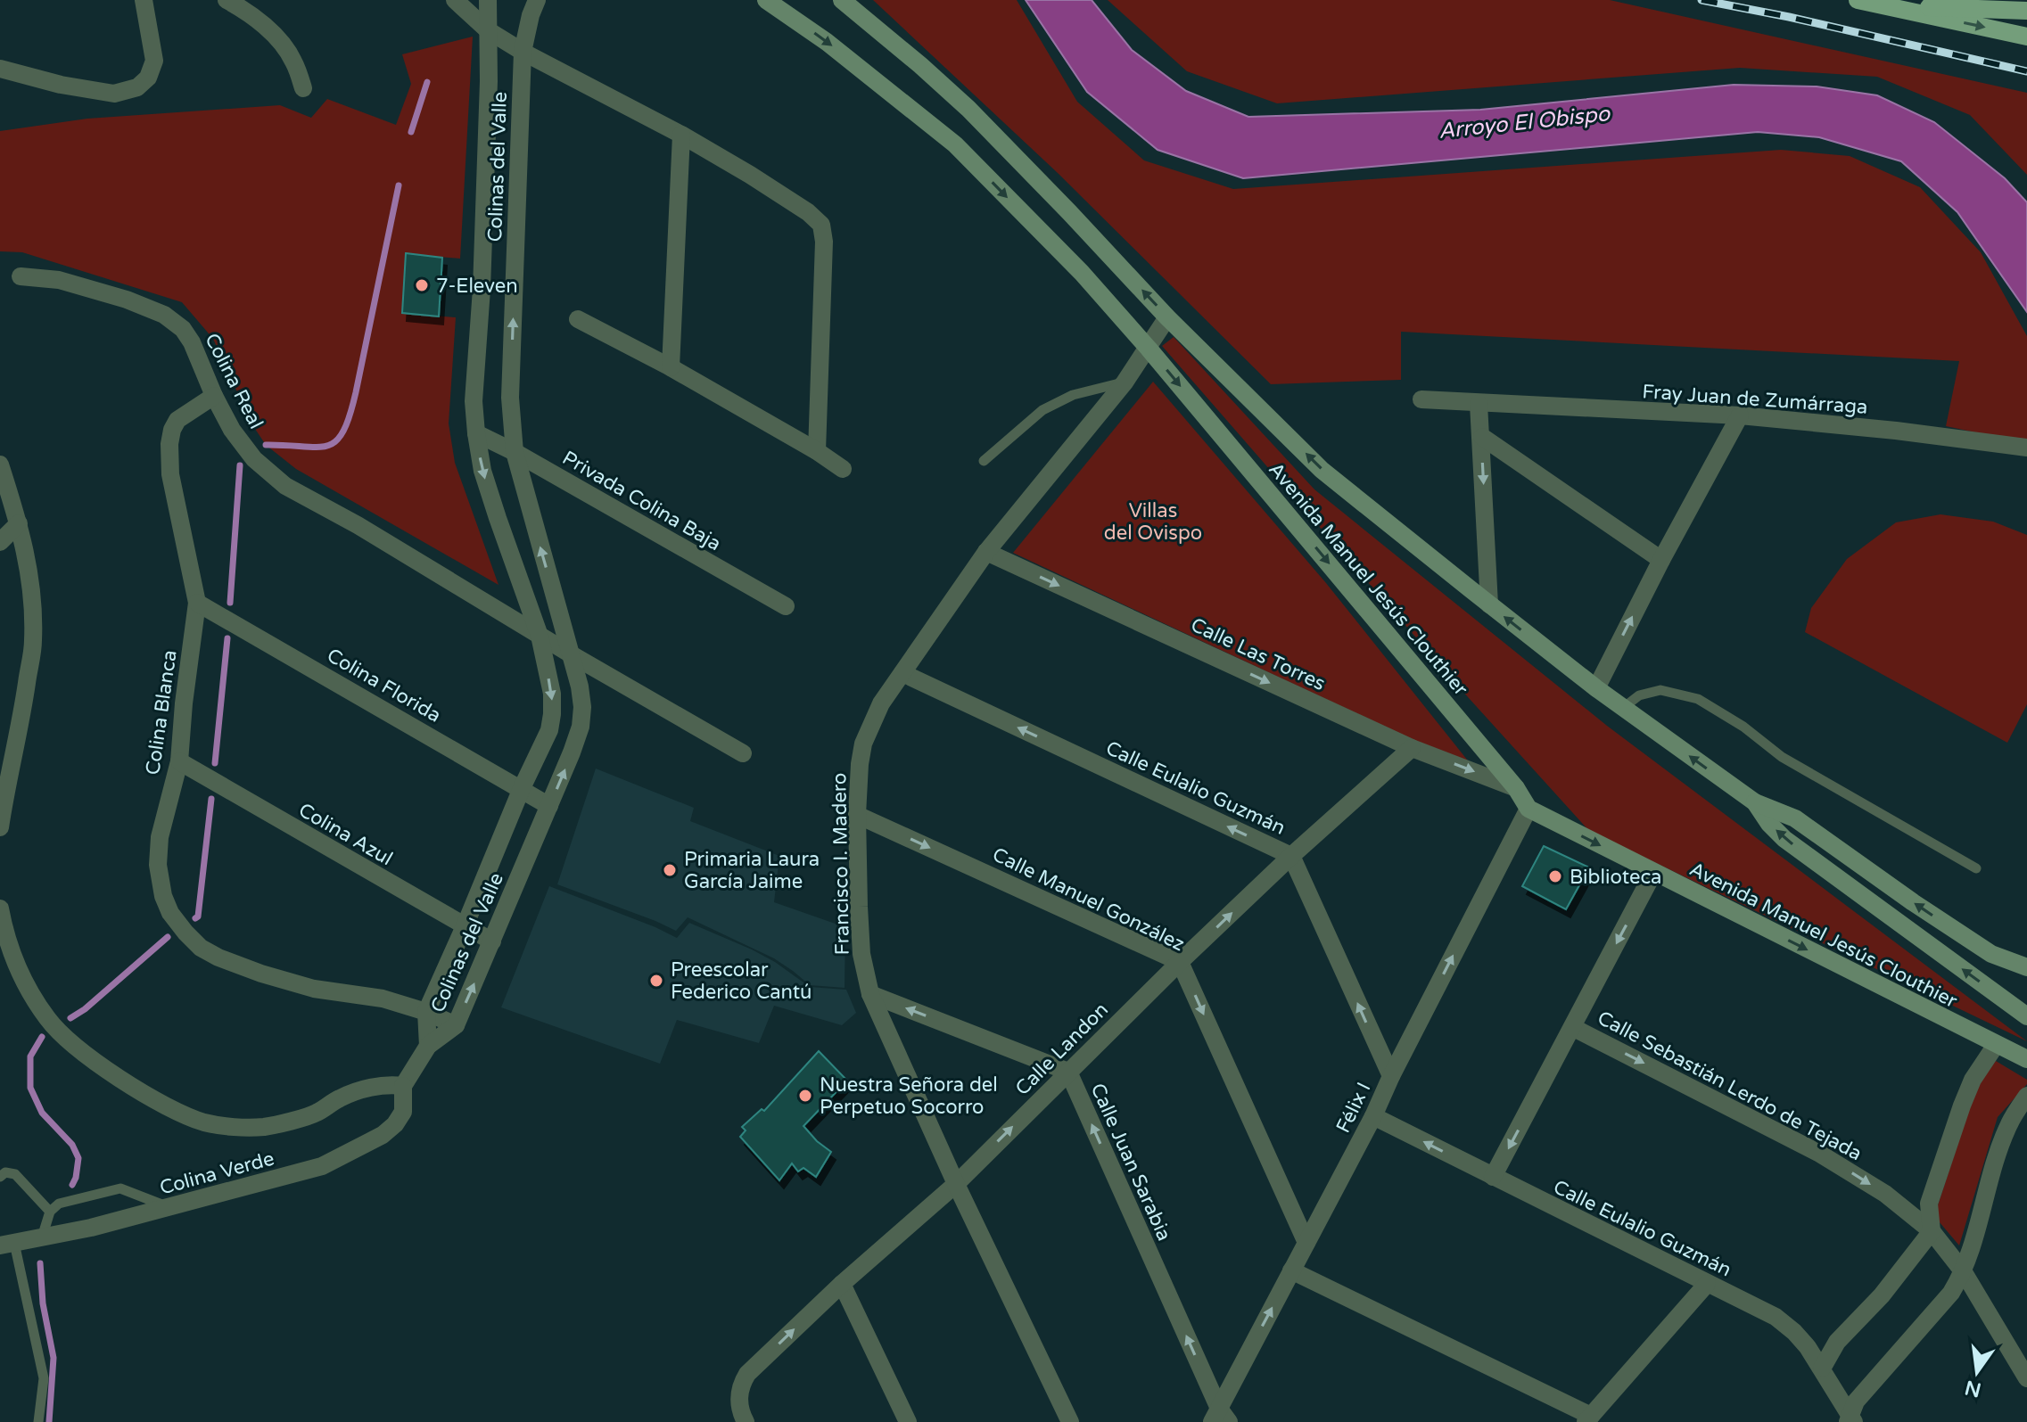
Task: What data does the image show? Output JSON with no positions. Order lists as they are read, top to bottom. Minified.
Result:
{"streets":{"street":["Colinas del Valle","Colina Real","Fray Juan de Zumárraga","Privada Colina Baja","Avenida Manuel Jesús Clouthier","Calle Las Torres","Colina Florida","Colina Blanca","Calle Eulalio Guzmán","Colina Azul","Francisco I. Madero","Calle Manuel González","Calle Landon","Calle Sebastián Lerdo de Tejada","Félix I","Calle Juan Sarabia","Colina Verde"]},"crossings":[["Colinas del Valle","Colina Real"],["Colinas del Valle","Privada Colina Baja"],["Colinas del Valle","Colina Florida"],["Colinas del Valle","Colina Blanca"],["Colinas del Valle","Colina Azul"],["Colina Real","Colina Blanca"],["Avenida Manuel Jesús Clouthier","Calle Las Torres"],["Avenida Manuel Jesús Clouthier","Francisco I. Madero"],["Avenida Manuel Jesús Clouthier","Félix I"],["Calle Las Torres","Francisco I. Madero"],["Calle Las Torres","Calle Landon"],["Colina Florida","Colina Blanca"],["Colina Blanca","Colina Azul"],["Calle Eulalio Guzmán","Francisco I. Madero"],["Calle Eulalio Guzmán","Calle Landon"],["Calle Eulalio Guzmán","Félix I"],["Francisco I. Madero","Calle Manuel González"],["Francisco I. Madero","Calle Landon"],["Francisco I. Madero","Calle Juan Sarabia"],["Calle Manuel González","Calle Landon"],["Calle Manuel González","Félix I"],["Calle Landon","Calle Juan Sarabia"],["Félix I","Calle Juan Sarabia"]],"one_way":["Calle Las Torres","Calle Eulalio Guzmán","Calle Manuel González","Calle Landon","Calle Sebastián Lerdo de Tejada","Calle Juan Sarabia"],"water":["Arroyo El Obispo"],"parks":["Villas del Ovispo"],"places":["7-Eleven","Primaria Laura García Jaime","Biblioteca","Preescolar Federico Cantú","Nuestra Señora del Perpetuo Socorro"],"north":"bottom"}
